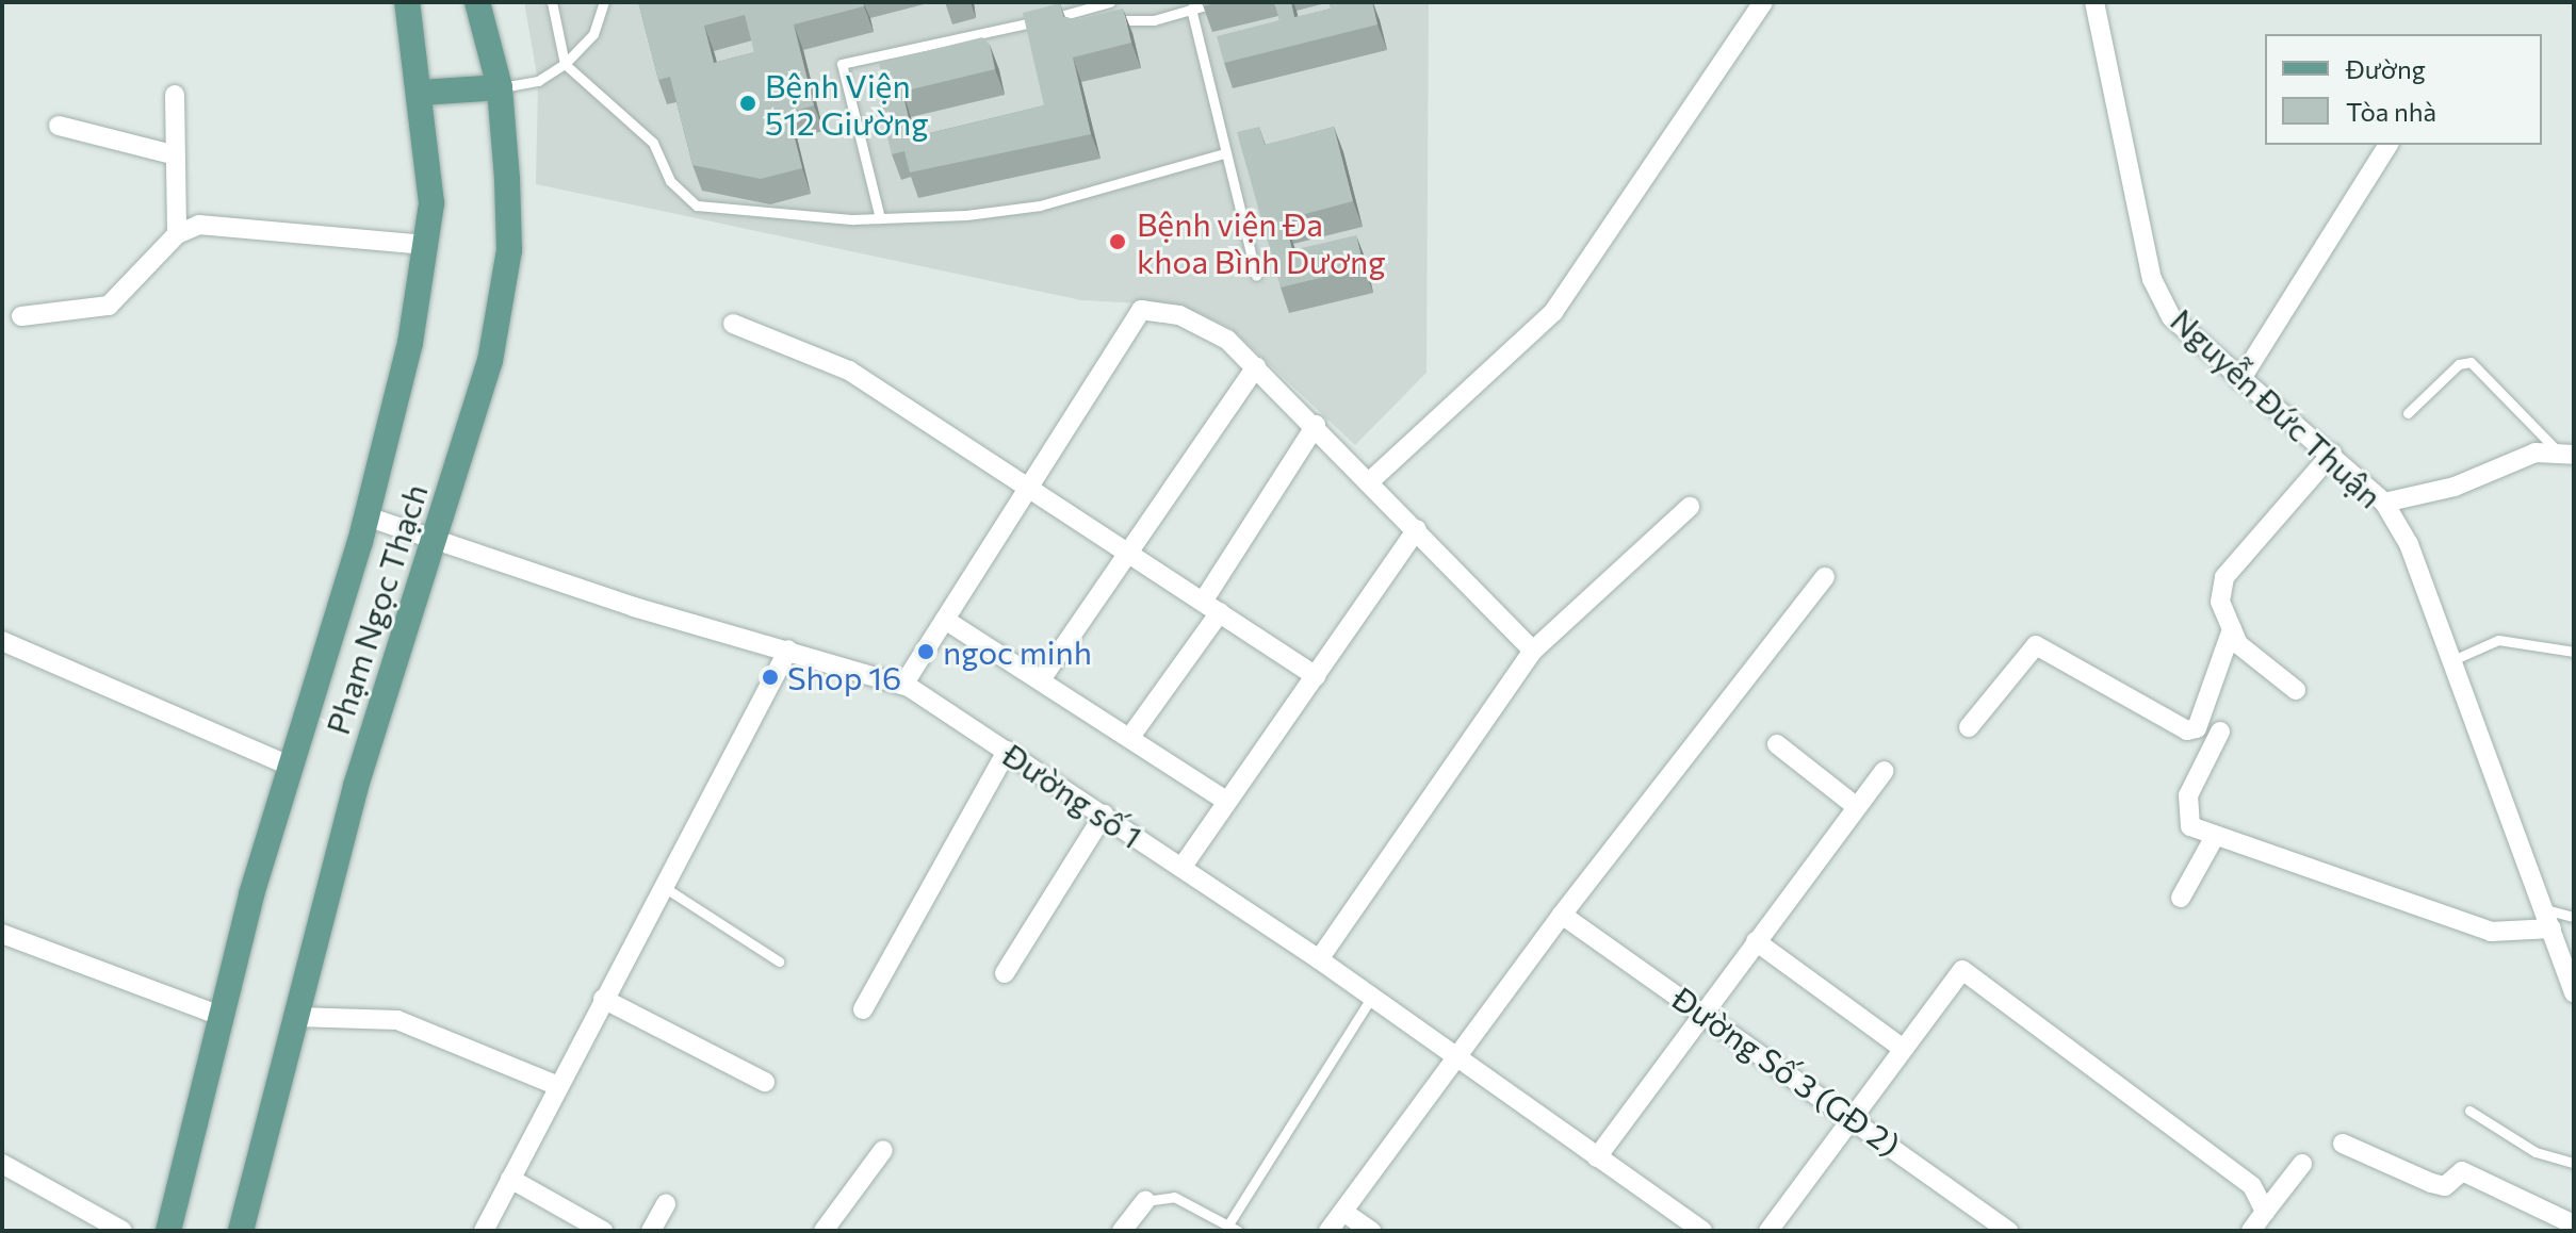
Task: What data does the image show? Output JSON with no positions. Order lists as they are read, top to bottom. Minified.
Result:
{"streets":{"main road":["Phạm Ngọc Thạch"],"street":["Nguyễn Đức Thuận","Đường số 1","Đường Số 3 (GĐ 2)"]},"crossings":[["Phạm Ngọc Thạch","Đường số 1"]],"places":["Bệnh Viện 512 Giường","Bệnh viện Đa khoa Bình Dương","ngoc minh","Shop 16"],"legend":["Đường","Tòa nhà"]}
